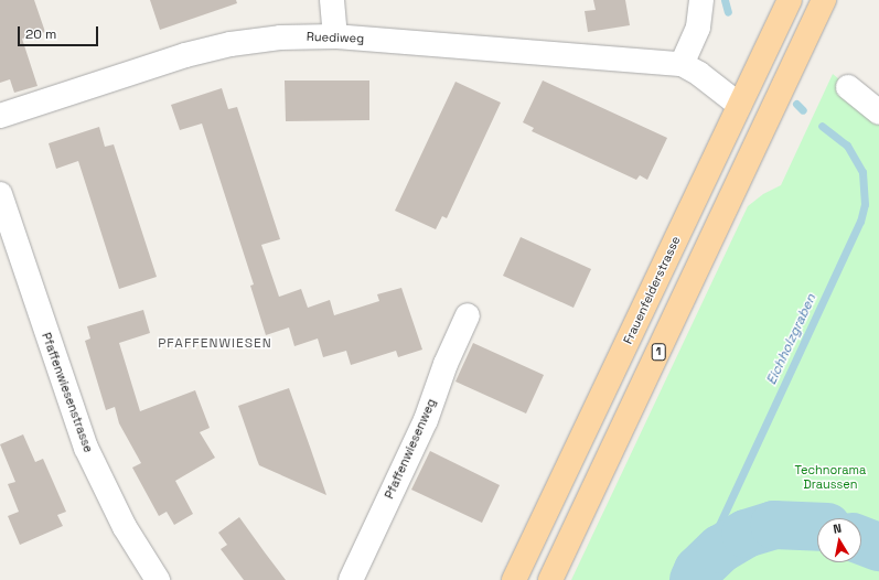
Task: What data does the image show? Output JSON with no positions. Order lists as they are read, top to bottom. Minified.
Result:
{"streets":{"main road":["Frauenfelderstrasse","1"],"street":["Ruediweg","Pfaffenwiesenstrasse","Pfaffenwiesenweg"]},"districts":["PFAFFENWIESEN"],"water":["Eichholzgraben"],"parks":["Technorama Draussen"],"scale_bar":"20 m","north":"top"}
